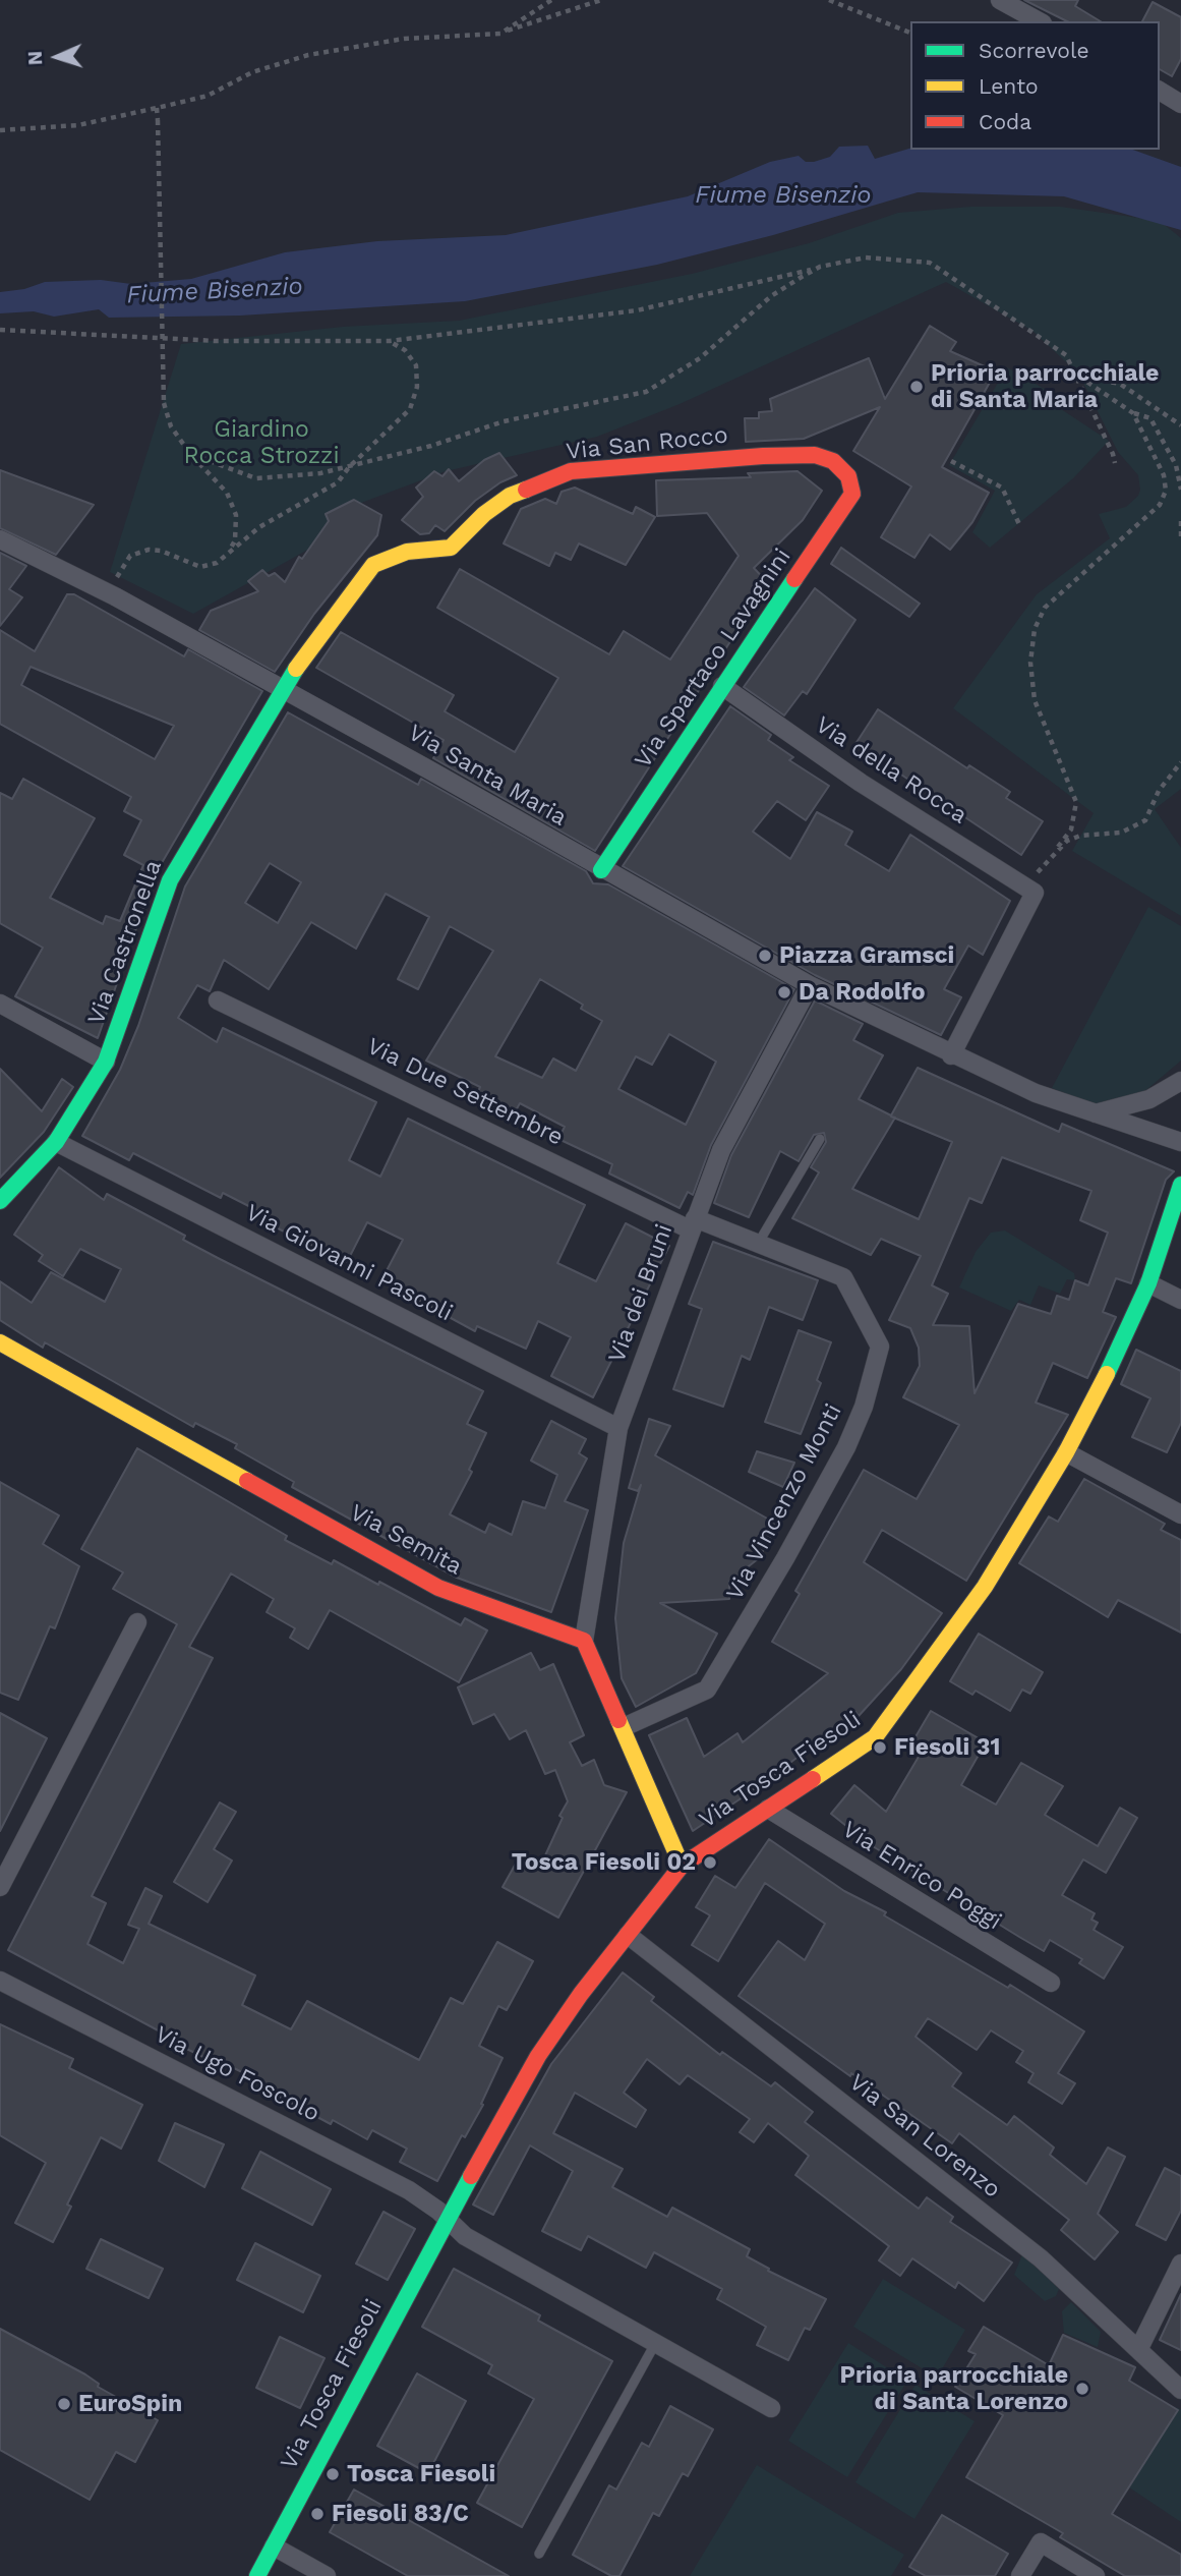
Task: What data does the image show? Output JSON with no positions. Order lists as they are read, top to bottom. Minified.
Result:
{"streets":{"street":["Via San Rocco","Via Spartaco Lavagnini","Via della Rocca","Via Santa Maria","Via Castronella","Via Due Settembre","Via Giovanni Pascoli","Via dei Bruni","Via Vincenzo Monti","Via Semita","Via Tosca Fiesoli","Via Enrico Poggi","Via Ugo Foscolo","Via San Lorenzo"]},"crossings":[["Via San Rocco","Via Spartaco Lavagnini"],["Via San Rocco","Via Santa Maria"],["Via San Rocco","Via Castronella"],["Via Spartaco Lavagnini","Via della Rocca"],["Via Spartaco Lavagnini","Via Santa Maria"],["Via Santa Maria","Via Castronella"],["Via Santa Maria","Via dei Bruni"],["Via Castronella","Via Giovanni Pascoli"],["Via Due Settembre","Via dei Bruni"],["Via Due Settembre","Via Vincenzo Monti"],["Via Giovanni Pascoli","Via dei Bruni"],["Via dei Bruni","Via Vincenzo Monti"],["Via dei Bruni","Via Semita"],["Via Tosca Fiesoli","Via Enrico Poggi"],["Via Tosca Fiesoli","Via Ugo Foscolo"],["Via Tosca Fiesoli","Via San Lorenzo"]],"water":["Fiume Bisenzio"],"parks":["Giardino Rocca Strozzi"],"places":["Prioria parrocchiale di Santa Maria","Piazza Gramsci","Da Rodolfo","Fiesoli 31","Tosca Fiesoli 02","Prioria parrocchiale di Santa Lorenzo","EuroSpin","Tosca Fiesoli","Fiesoli 83/C"],"legend":["Scorrevole","Lento","Coda"],"north":"left"}
